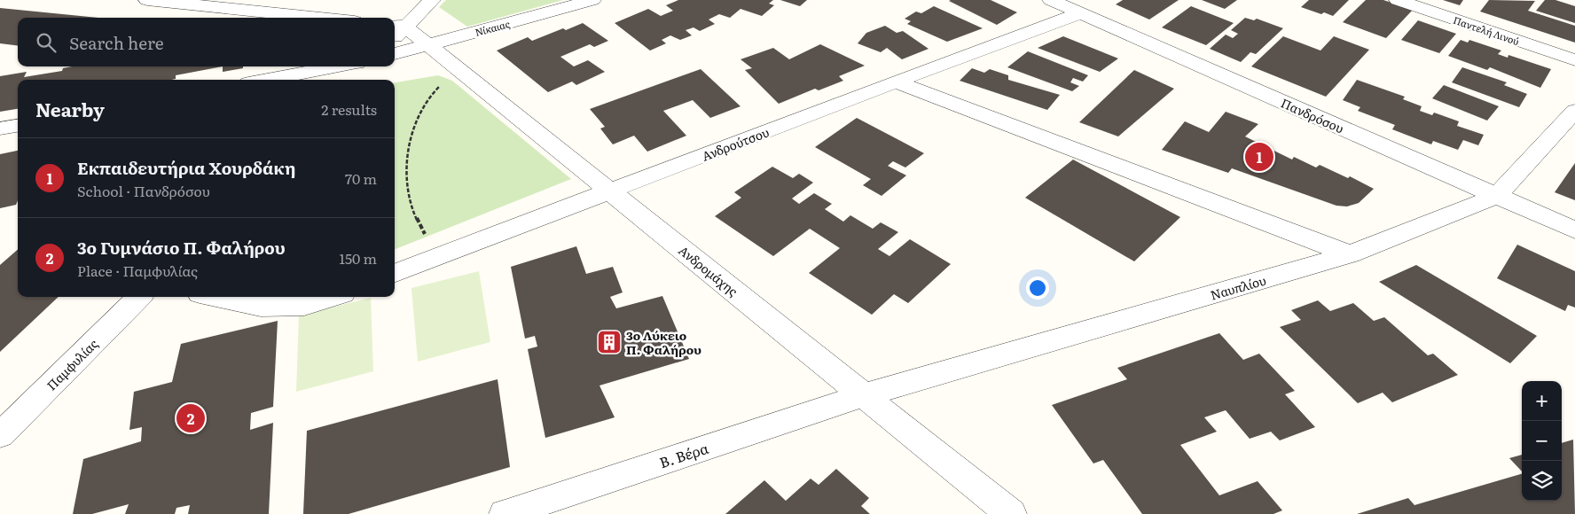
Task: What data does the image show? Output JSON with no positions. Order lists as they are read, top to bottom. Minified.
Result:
{"streets":{"street":["Νίκαιας","Παντελή Λινού","Πανδρόσου","Ανδρούτσου","Ανδρομάχης","Ναυπλίου","Παμφυλίας","Β. Βέρα"]},"crossings":[["Νίκαιας","Ανδρομάχης"],["Πανδρόσου","Ανδρούτσου"],["Πανδρόσου","Ναυπλίου"],["Ανδρούτσου","Ανδρομάχης"],["Ανδρομάχης","Ναυπλίου"],["Ανδρομάχης","Β. Βέρα"],["Ναυπλίου","Β. Βέρα"]],"places":{"building":["3ο Λύκειο Π. Φαλήρου"]},"page":{"search":"Search here","heading":["Nearby","2 results"],"list":[{"mark":"1","name":"Εκπαιδευτήρια Χουρδάκη","note":"School · Πανδρόσου","value":"70 m"},{"mark":"2","name":"3ο Γυμνάσιο Π. Φαλήρου","note":"Place · Παμφυλίας","value":"150 m"}],"pins":["1","2"],"map_buttons":["+","−"]}}
